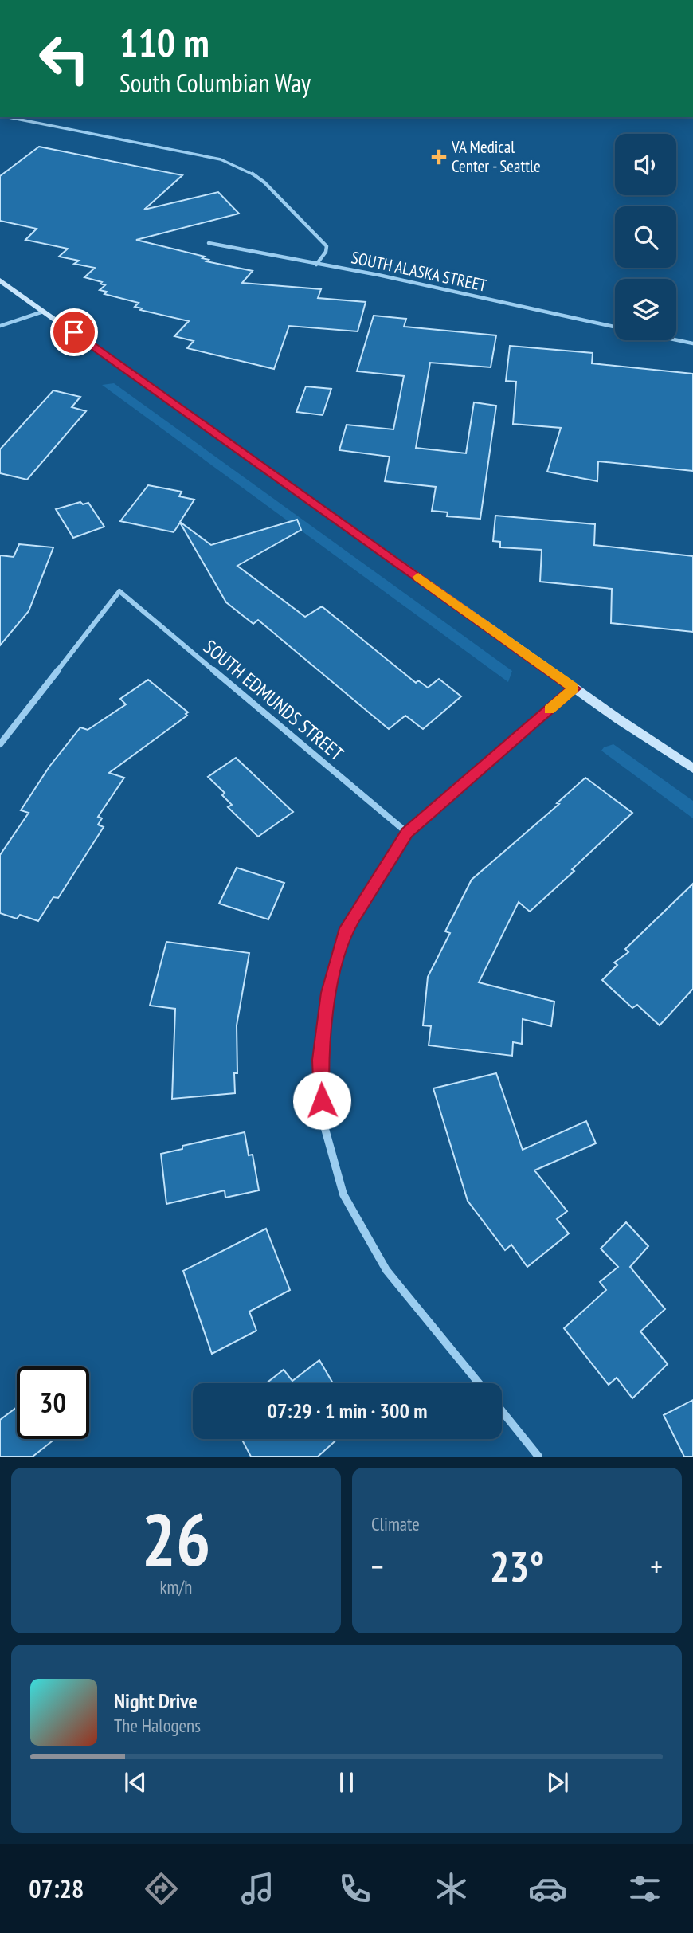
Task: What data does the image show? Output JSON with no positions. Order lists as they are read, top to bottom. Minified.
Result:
{"streets":{"street":["SOUTH ALASKA STREET","SOUTH EDMUNDS STREET"]},"places":{"health":["VA Medical Center - Seattle"]},"page":{"turn":["110 m","South Columbian Way"],"limit":"30","trip":"07:29 · 1 min · 300 m","tile":[["26","km/h"],"Climate"],"heat":["−","23°","+"],"song":["Night Drive","The Halogens"],"tabs":"07:28"}}
